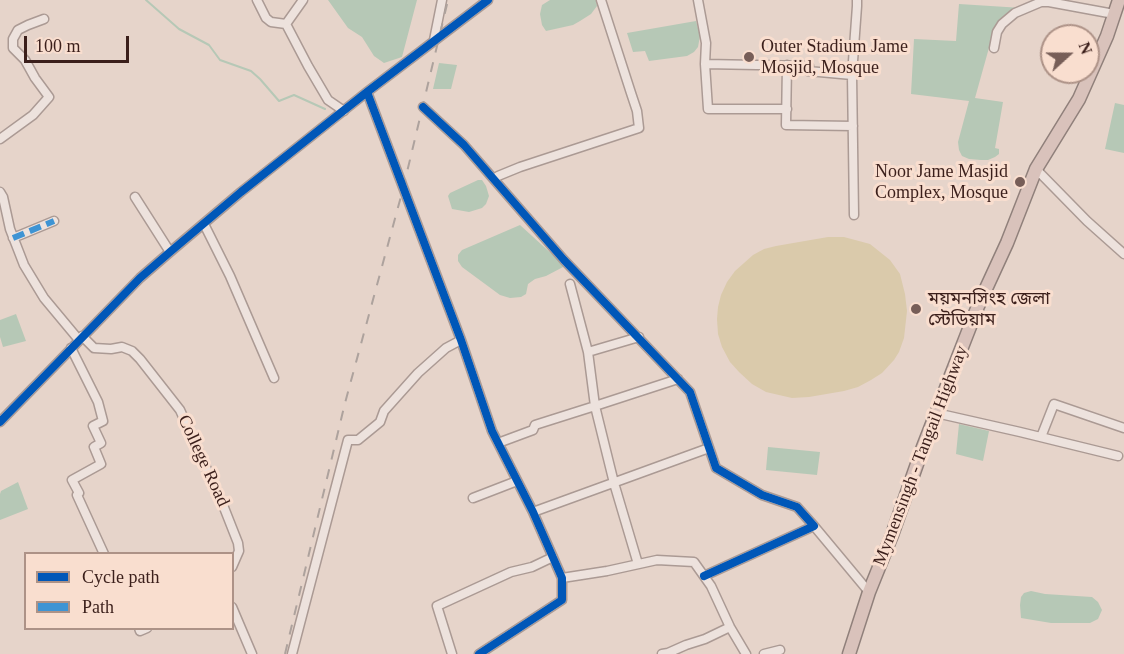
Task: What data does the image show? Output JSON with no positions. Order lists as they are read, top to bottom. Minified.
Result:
{"streets":{"highway":["Mymensingh - Tangail Highway"],"street":["College Road"]},"places":["Outer Stadium Jame Mosjid, Mosque","Noor Jame Masjid Complex, Mosque","ময়মনসিংহ জেলা স্টেডিয়াম"],"legend":["Cycle path","Path"],"scale_bar":"100 m","north":"right"}
